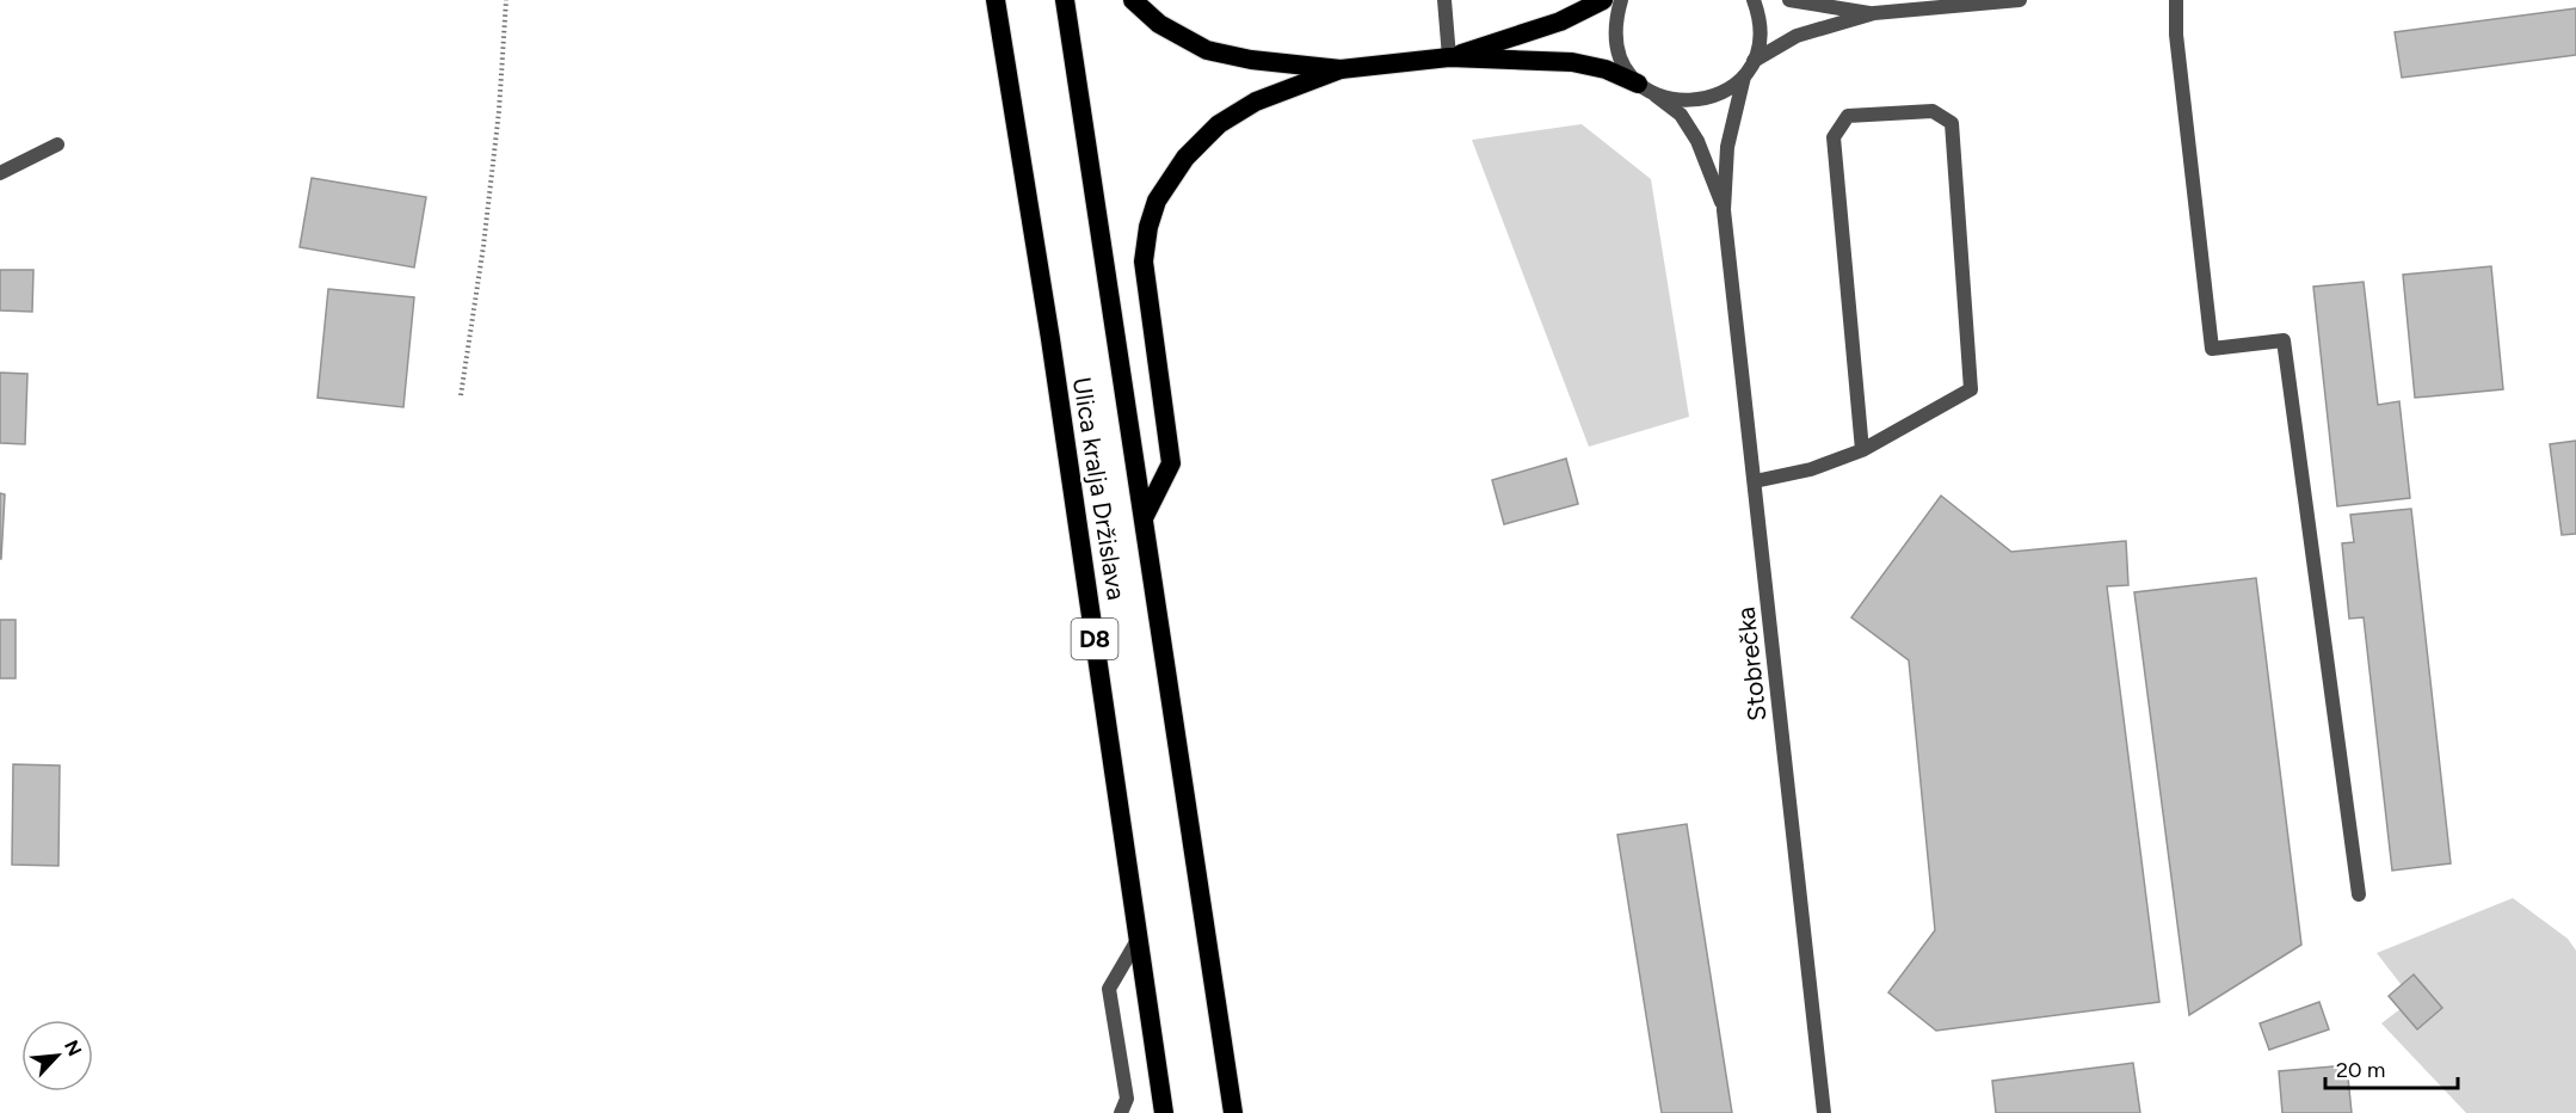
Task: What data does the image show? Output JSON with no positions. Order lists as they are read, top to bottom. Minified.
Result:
{"streets":{"highway":["Ulica kralja Držislava","D8"],"street":["Stobrečka"]},"scale_bar":"20 m","north":"top right"}
